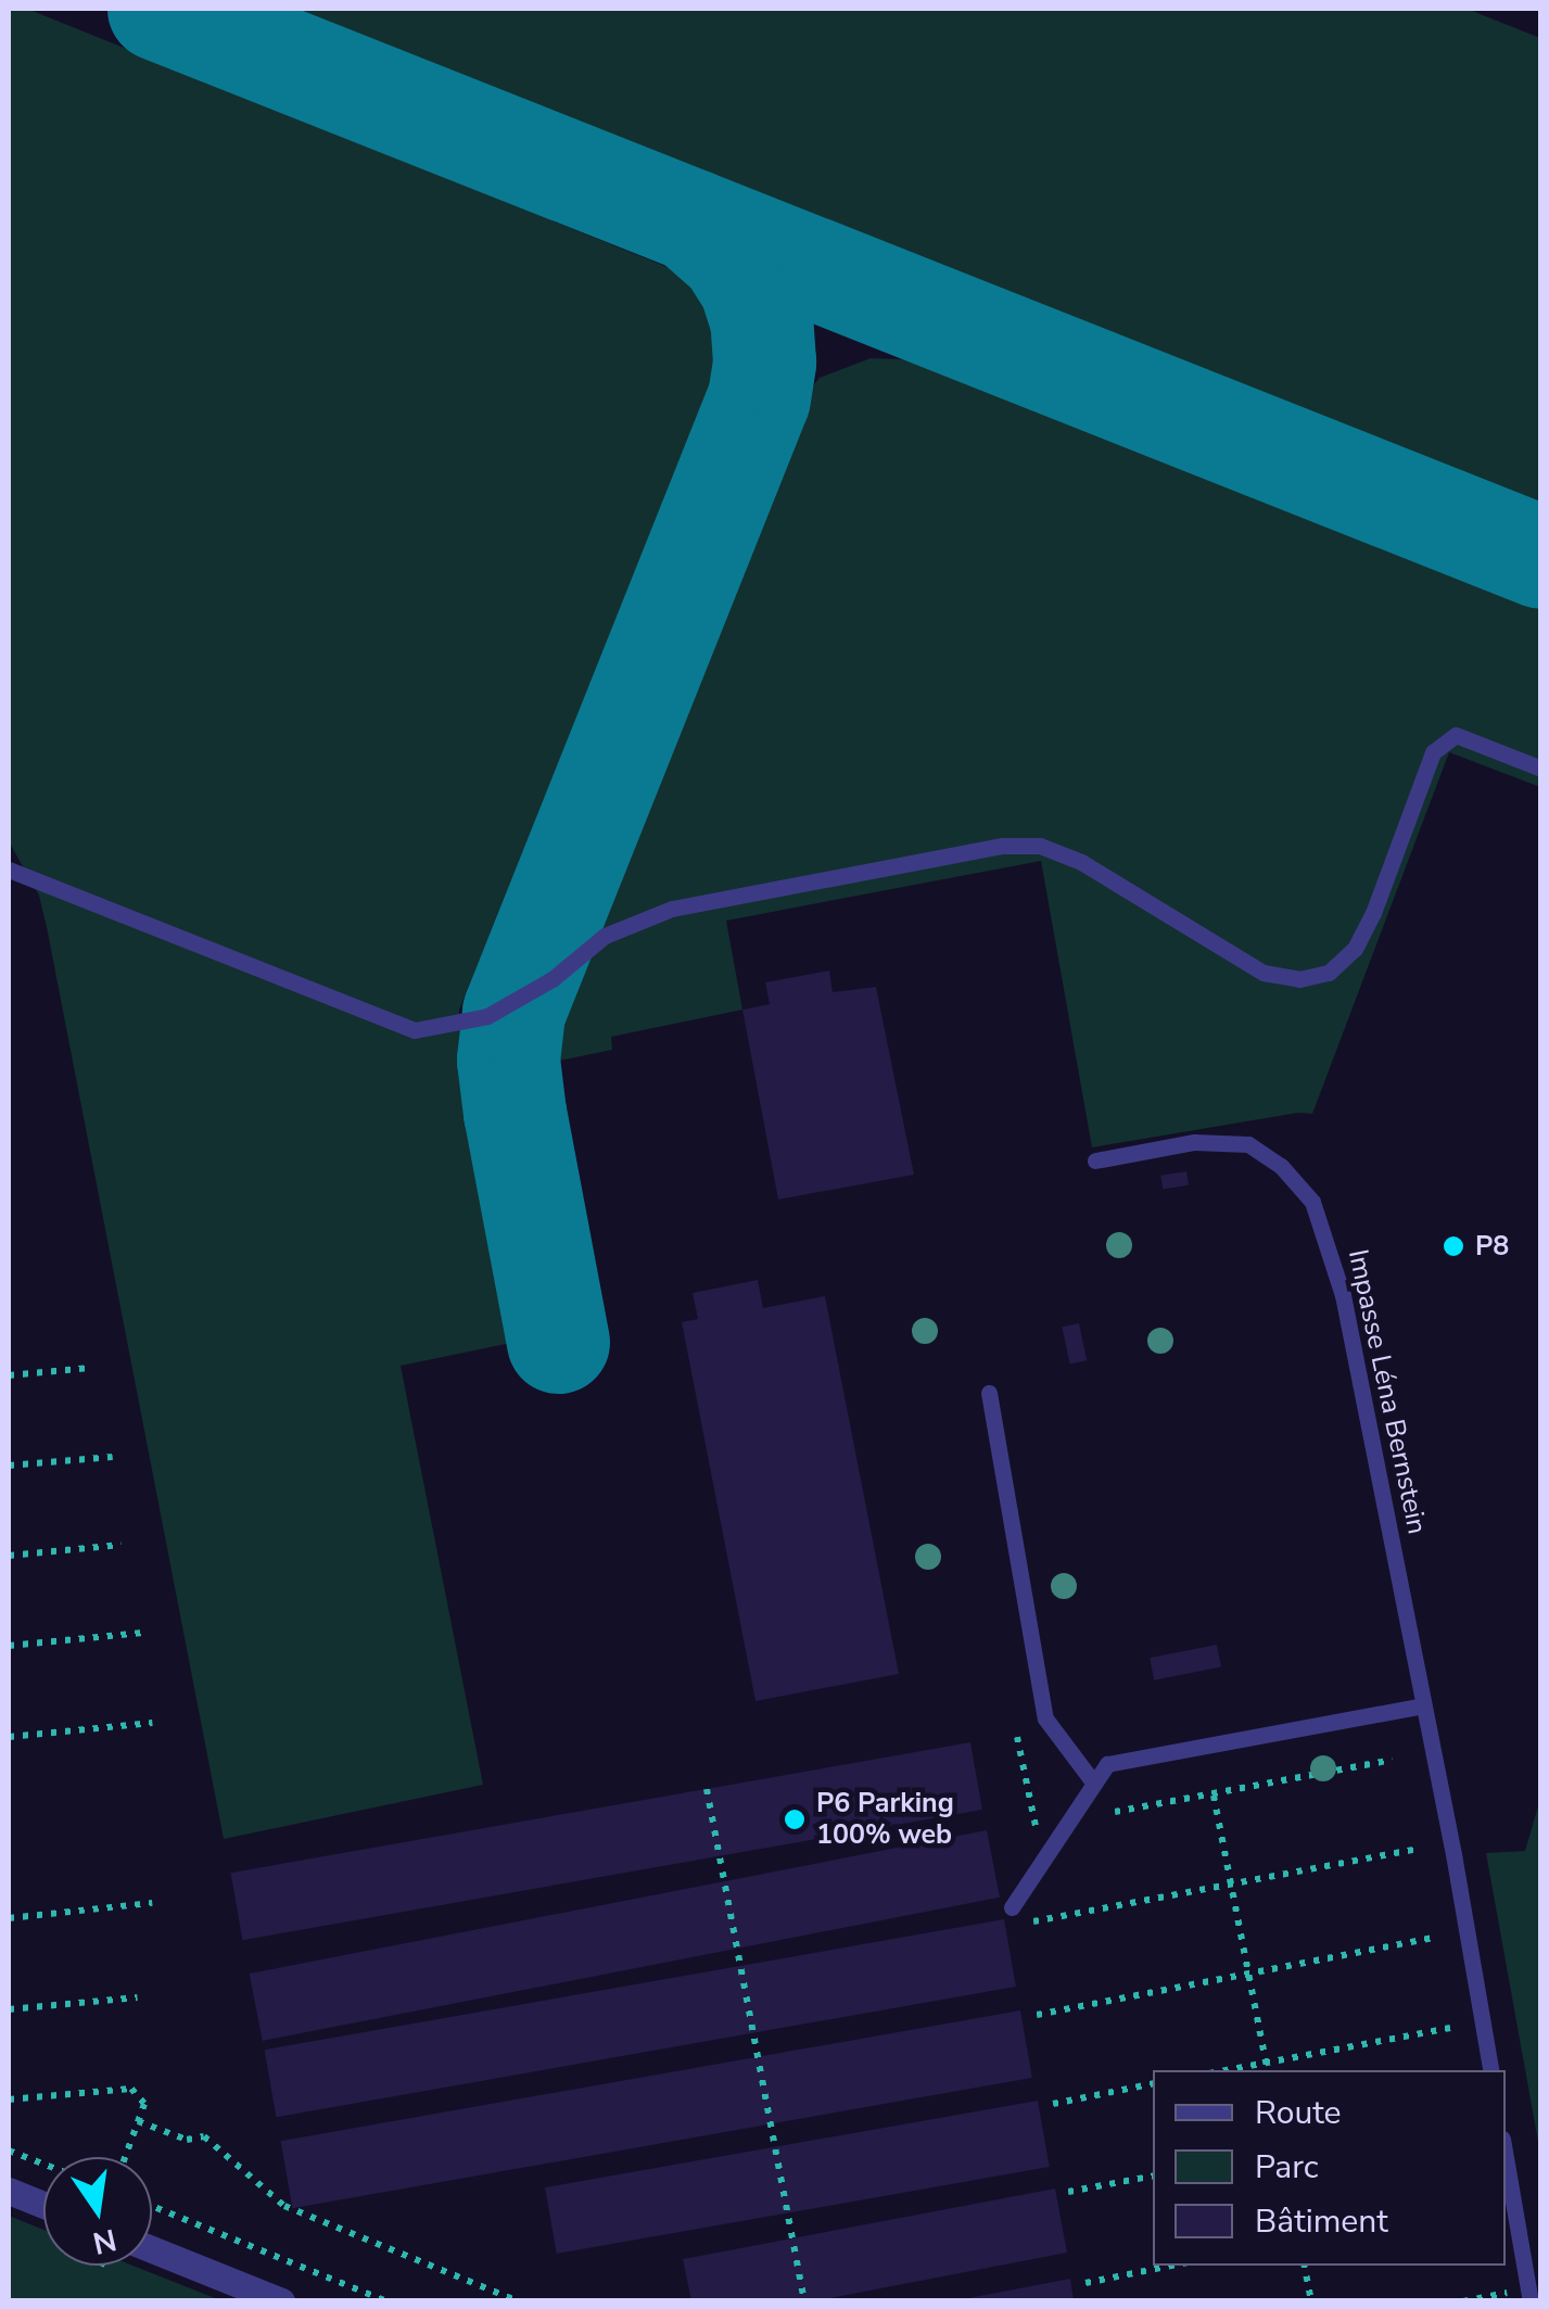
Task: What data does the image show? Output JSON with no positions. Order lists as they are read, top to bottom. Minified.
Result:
{"streets":{"lane":["Impasse Léna Bernstein"]},"places":["P8","P6 Parking 100% web"],"legend":["Route","Parc","Bâtiment"],"north":"bottom"}
